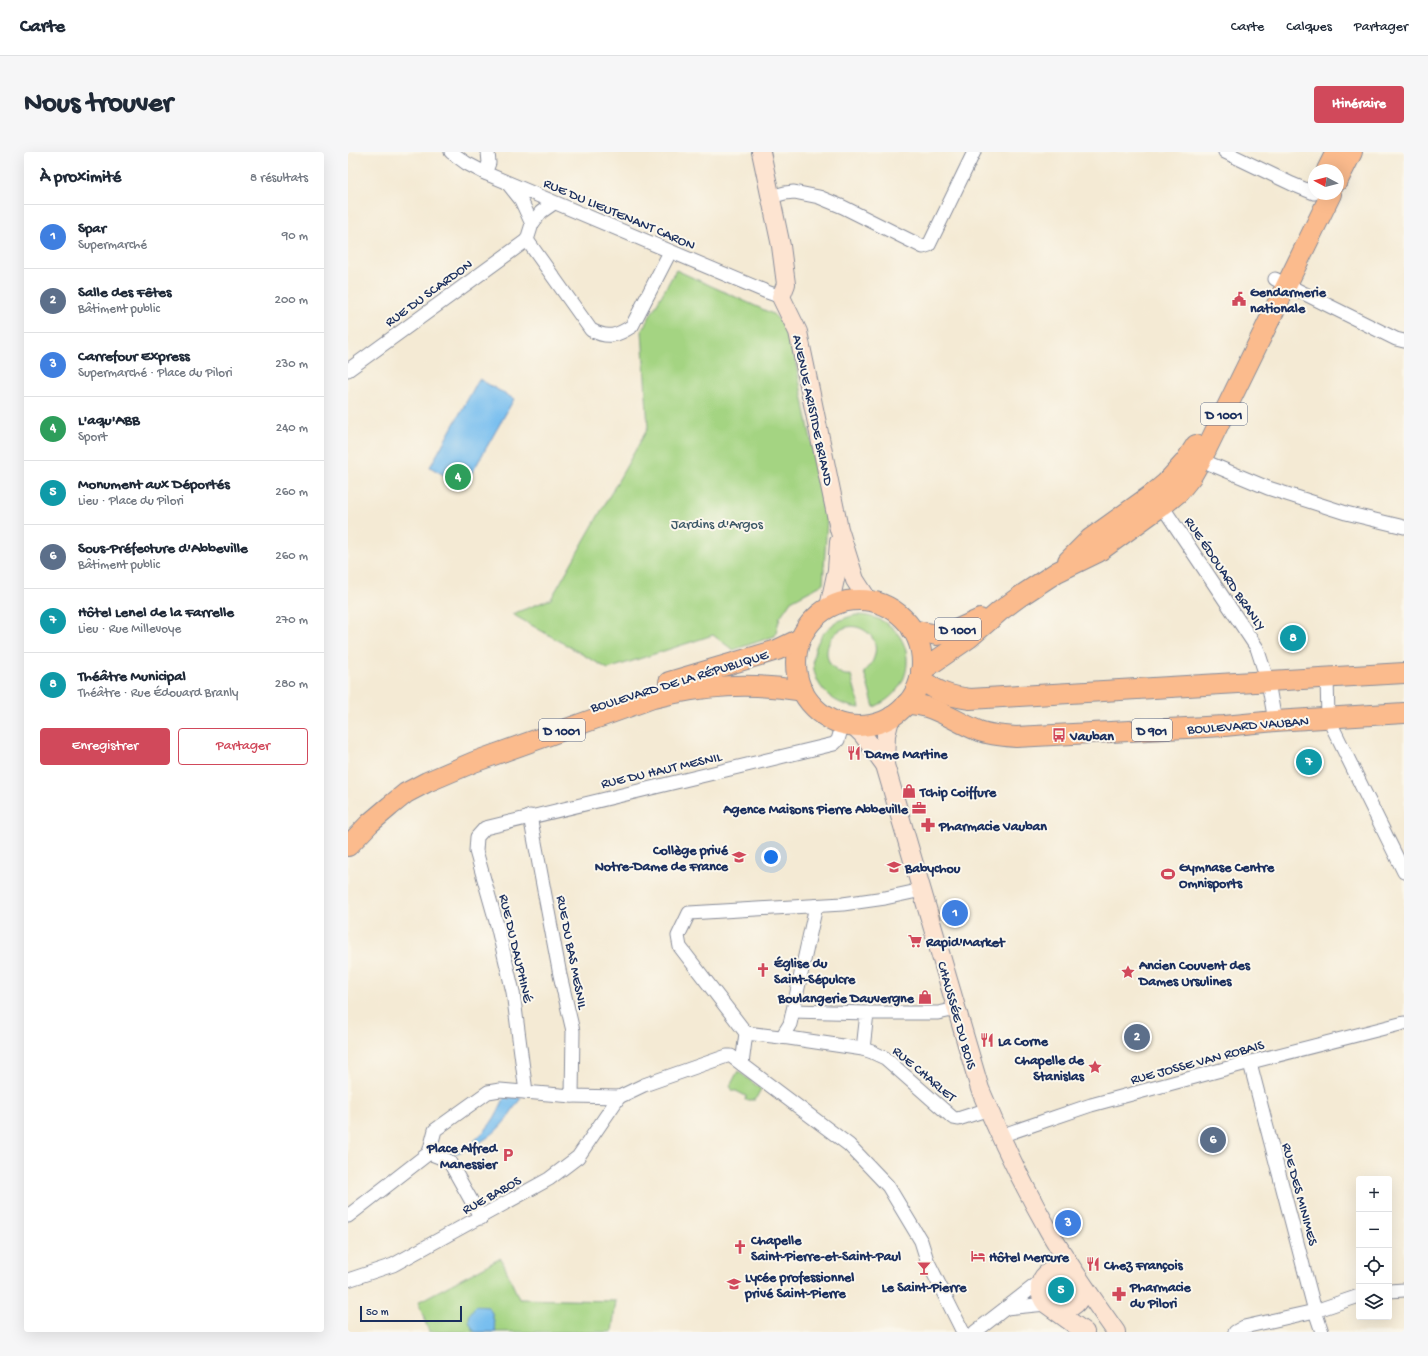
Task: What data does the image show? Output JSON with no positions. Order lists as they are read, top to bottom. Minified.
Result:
{"streets":{"main road":["D 1001","BOULEVARD DE LA RÉPUBLIQUE","BOULEVARD VAUBAN","D 901"],"street":["RUE DU LIEUTENANT CARON","RUE DU SCARDON","AVENUE ARISTIDE BRIAND","RUE ÉDOUARD BRANLY","RUE DU HAUT MESNIL","RUE DU DAUPHINÉ","RUE DU BAS MESNIL","CHAUSSÉE DU BOIS","RUE JOSSE VAN ROBAIS","RUE CHARLET","RUE BABOS","RUE DES MINIMES"]},"crossings":[["RUE DU LIEUTENANT CARON","AVENUE ARISTIDE BRIAND"],["AVENUE ARISTIDE BRIAND","D 1001"],["AVENUE ARISTIDE BRIAND","BOULEVARD DE LA RÉPUBLIQUE"],["AVENUE ARISTIDE BRIAND","BOULEVARD VAUBAN"],["AVENUE ARISTIDE BRIAND","RUE DU HAUT MESNIL"],["AVENUE ARISTIDE BRIAND","CHAUSSÉE DU BOIS"],["D 1001","RUE ÉDOUARD BRANLY"],["D 1001","BOULEVARD DE LA RÉPUBLIQUE"],["D 1001","BOULEVARD VAUBAN"],["D 1001","RUE DU HAUT MESNIL"],["D 1001","CHAUSSÉE DU BOIS"],["RUE ÉDOUARD BRANLY","BOULEVARD VAUBAN"],["BOULEVARD DE LA RÉPUBLIQUE","BOULEVARD VAUBAN"],["BOULEVARD DE LA RÉPUBLIQUE","RUE DU HAUT MESNIL"],["BOULEVARD DE LA RÉPUBLIQUE","CHAUSSÉE DU BOIS"],["BOULEVARD VAUBAN","RUE DU HAUT MESNIL"],["BOULEVARD VAUBAN","CHAUSSÉE DU BOIS"],["RUE DU HAUT MESNIL","RUE DU DAUPHINÉ"],["RUE DU HAUT MESNIL","RUE DU BAS MESNIL"],["RUE DU HAUT MESNIL","CHAUSSÉE DU BOIS"],["CHAUSSÉE DU BOIS","RUE JOSSE VAN ROBAIS"],["CHAUSSÉE DU BOIS","RUE CHARLET"],["RUE JOSSE VAN ROBAIS","RUE DES MINIMES"]],"parks":["Jardins d'Argos"],"places":{"public building":["Gendarmerie nationale"],"bus stop":["Vauban"],"restaurant":["Dame Martine","La Corne","Chez François"],"shop":["Tchip Coiffure","Boulangerie Dauvergne"],"office":["Agence Maisons Pierre Abbeville"],"pharmacy":["Pharmacie Vauban","Pharmacie du Pilori"],"school or university":["Collège privé Notre-Dame de France","Babychou","Lycée professionnel privé Saint-Pierre"],"sports":["Gymnase Centre Omnisports"],"supermarket":["Rapid'Market"],"church":["Église du Saint-Sépulcre","Chapelle Saint-Pierre-et-Saint-Paul"],"place":["Ancien Couvent des Dames Ursulines","Chapelle de Stanislas"],"parking":["Place Alfred Manessier"],"hotel":["Hôtel Mercure"],"bar":["Le Saint-Pierre"]},"scale_bar":"50 m","north":"left","page":{"header":"Carte","nav":["Carte","Calques","Partager"],"buttons":["Itinéraire",["Enregistrer","Partager"]],"title":"Nous trouver","heading":["À proximité","8 résultats"],"list":[{"mark":"1","name":"Spar","note":"Supermarché","value":"90 m"},{"mark":"2","name":"Salle des Fêtes","note":"Bâtiment public","value":"200 m"},{"mark":"3","name":"Carrefour Express","note":"Supermarché · Place du Pilori","value":"230 m"},{"mark":"4","name":"L'aqu'ABB","note":"Sport","value":"240 m"},{"mark":"5","name":"Monument aux Déportés","note":"Lieu · Place du Pilori","value":"260 m"},{"mark":"6","name":"Sous-Préfecture d'Abbeville","note":"Bâtiment public","value":"260 m"},{"mark":"7","name":"Hôtel Lenel de la Farrelle","note":"Lieu · Rue Millevoye","value":"270 m"},{"mark":"8","name":"Théâtre Municipal","note":"Théâtre · Rue Édouard Branly","value":"280 m"}],"pins":["4","8","7","1","2","6","3","5"],"map_buttons":["+","−"],"scale":"50 m"}}
